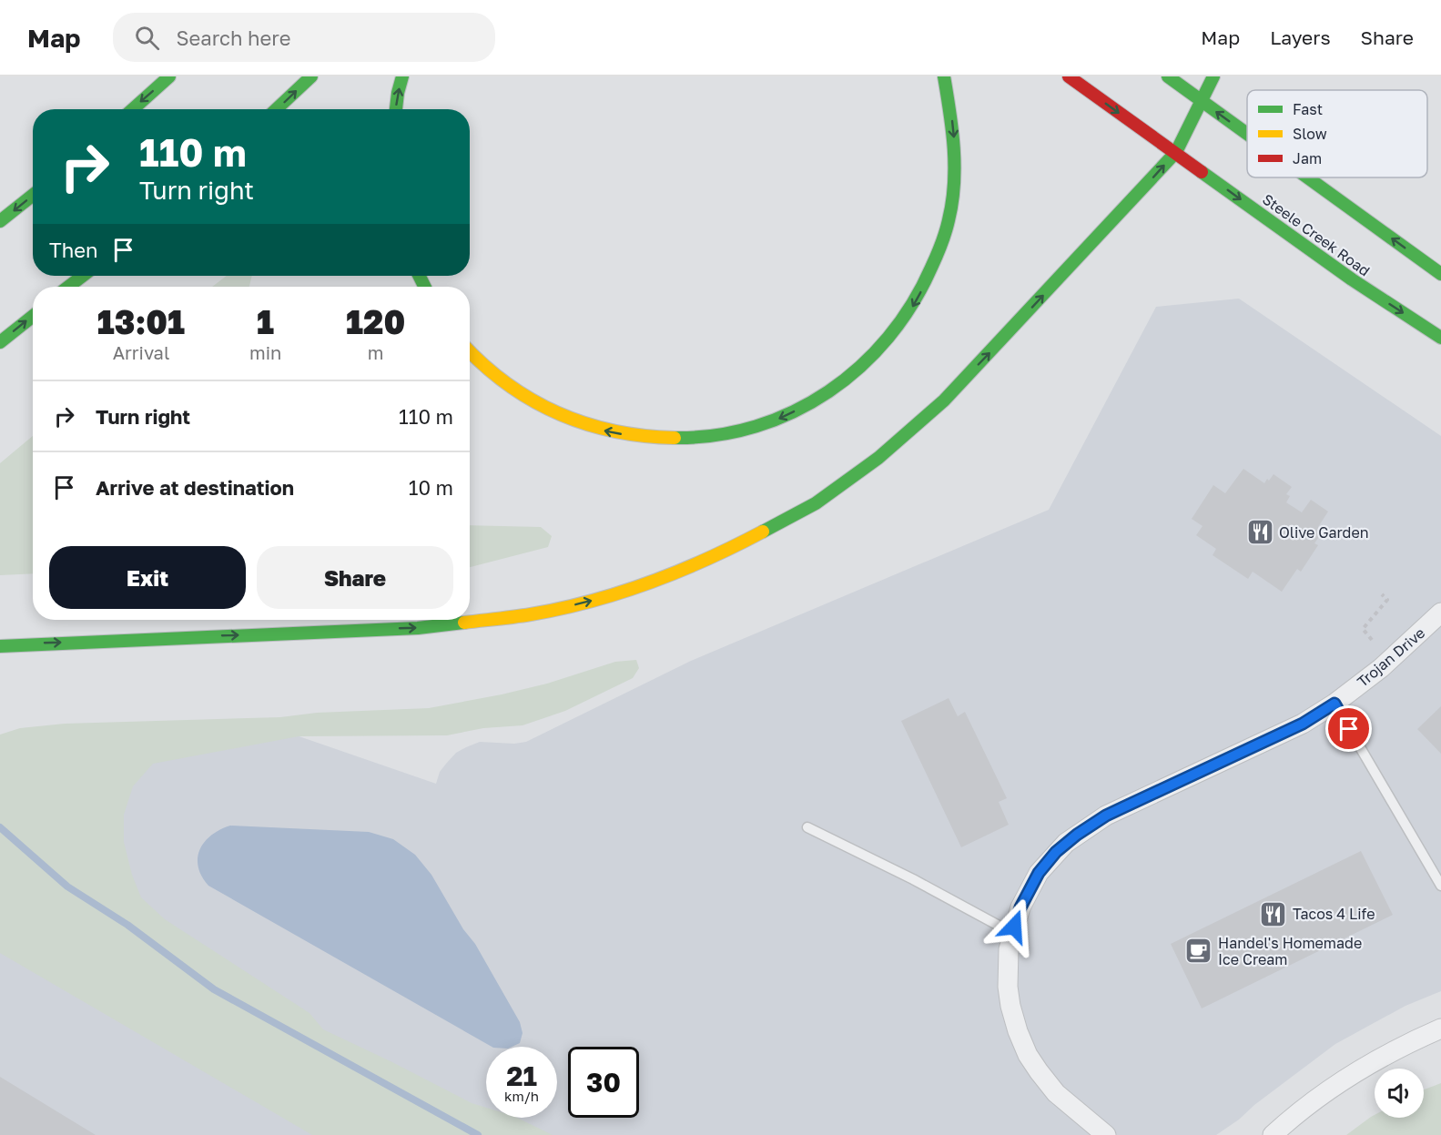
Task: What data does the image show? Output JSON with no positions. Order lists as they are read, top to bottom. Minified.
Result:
{"streets":{"main road":["Steele Creek Road"],"street":["Trojan Drive"]},"places":{"restaurant":["Olive Garden","Tacos 4 Life"],"cafe":["Handel's Homemade Ice Cream"]},"legend":["Fast","Slow","Jam"],"page":{"header":"Map","search":"Search here","nav":["Map","Layers","Share"],"turn":["110 m","Turn right"],"then":"Then","eta":["13:01","Arrival","1","min","120","m"],"list":[{"name":"Turn right","value":"110 m"},{"name":"Arrive at destination","value":"10 m"}],"buttons":["Exit","Share"],"speed":"21 km/h","limit":"30"}}
